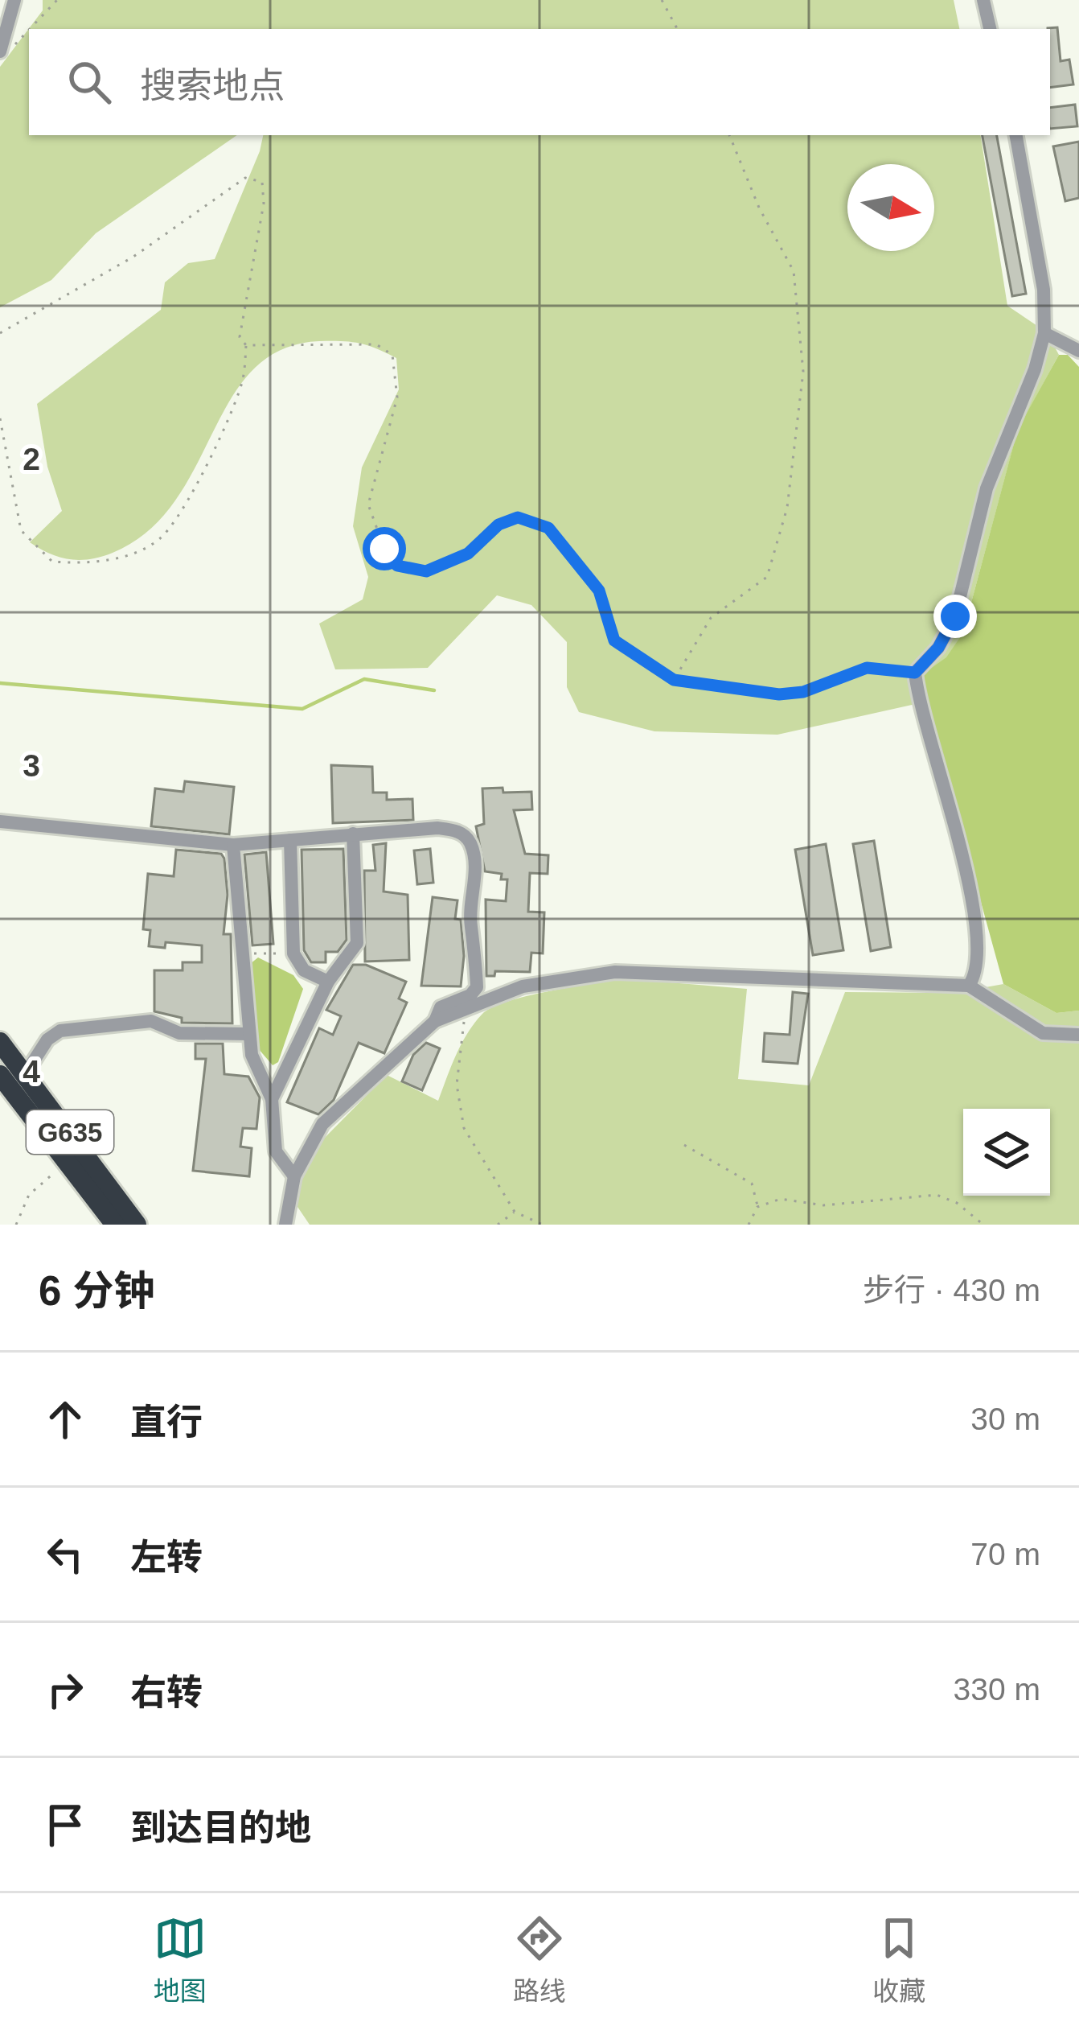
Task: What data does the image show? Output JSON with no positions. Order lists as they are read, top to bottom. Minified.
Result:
{"streets":{"highway":["G635"]},"north":"right","page":{"search":"搜索地点","heading":["6 分钟","步行 · 430 m"],"list":[["直行","30 m"],["左转","70 m"],["右转","330 m"],"到达目的地"],"nav":["地图","路线","收藏"]},"grid":{"rows":["2","3","4"]}}
